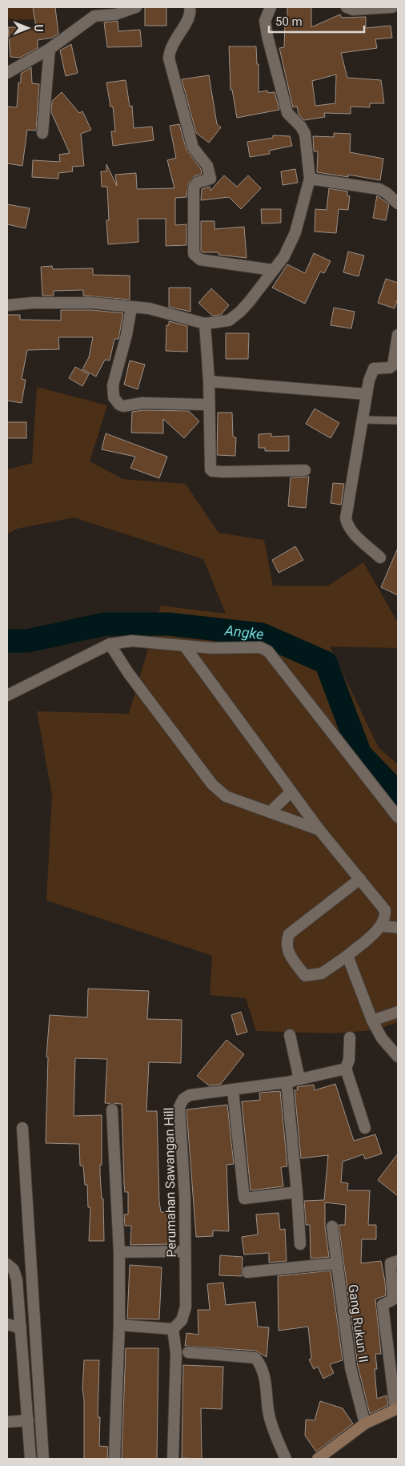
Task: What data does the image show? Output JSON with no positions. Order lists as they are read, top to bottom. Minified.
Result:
{"streets":{"street":["Perumahan Sawangan Hill","Gang Rukun II"]},"water":["Angke"],"scale_bar":"50 m","north":"right"}
